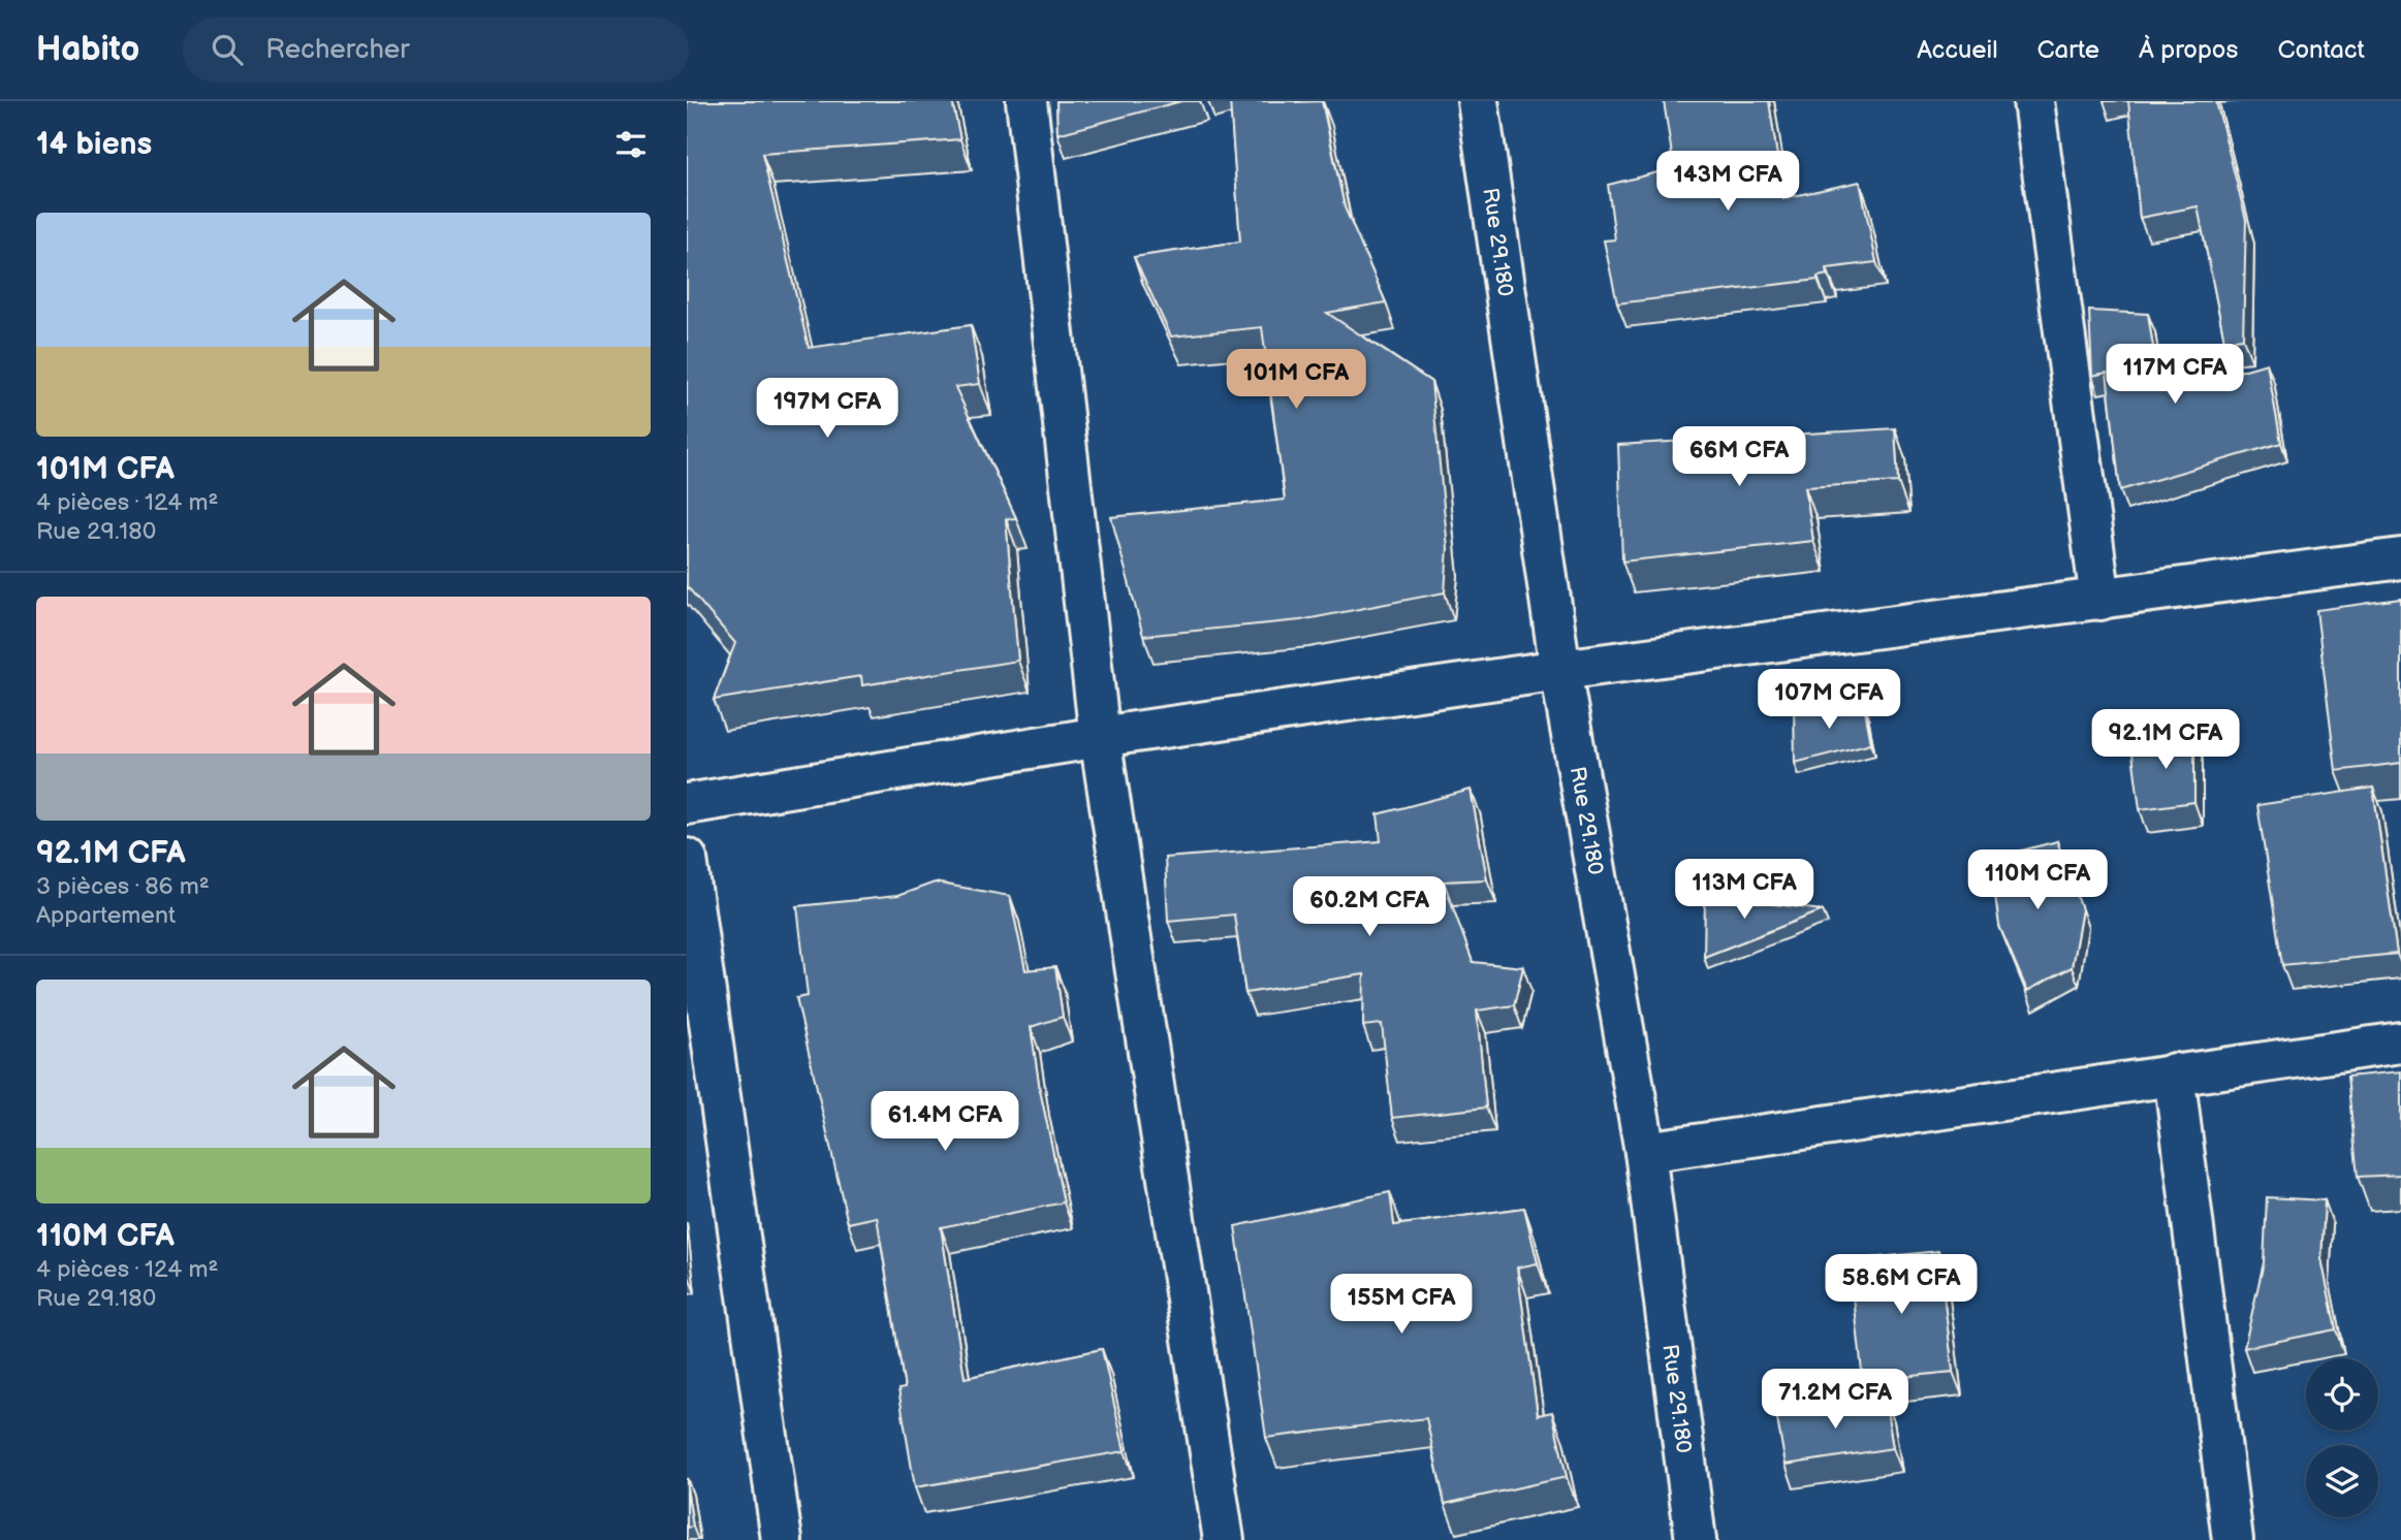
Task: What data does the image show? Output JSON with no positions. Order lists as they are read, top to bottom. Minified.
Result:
{"streets":{"street":["Rue 29.180"]},"page":{"header":"Habito","search":"Rechercher","nav":["Accueil","Carte","À propos","Contact"],"heading":"14 biens","price":["143M CFA","117M CFA","101M CFA","197M CFA","66M CFA","107M CFA","92.1M CFA","110M CFA","113M CFA","60.2M CFA","61.4M CFA","58.6M CFA","155M CFA","71.2M CFA"],"list":[{"name":"101M CFA","note":"4 pièces · 124 m² · Rue 29.180"},{"name":"92.1M CFA","note":"3 pièces · 86 m² · Appartement"},{"name":"110M CFA","note":"4 pièces · 124 m² · Rue 29.180"}]}}
